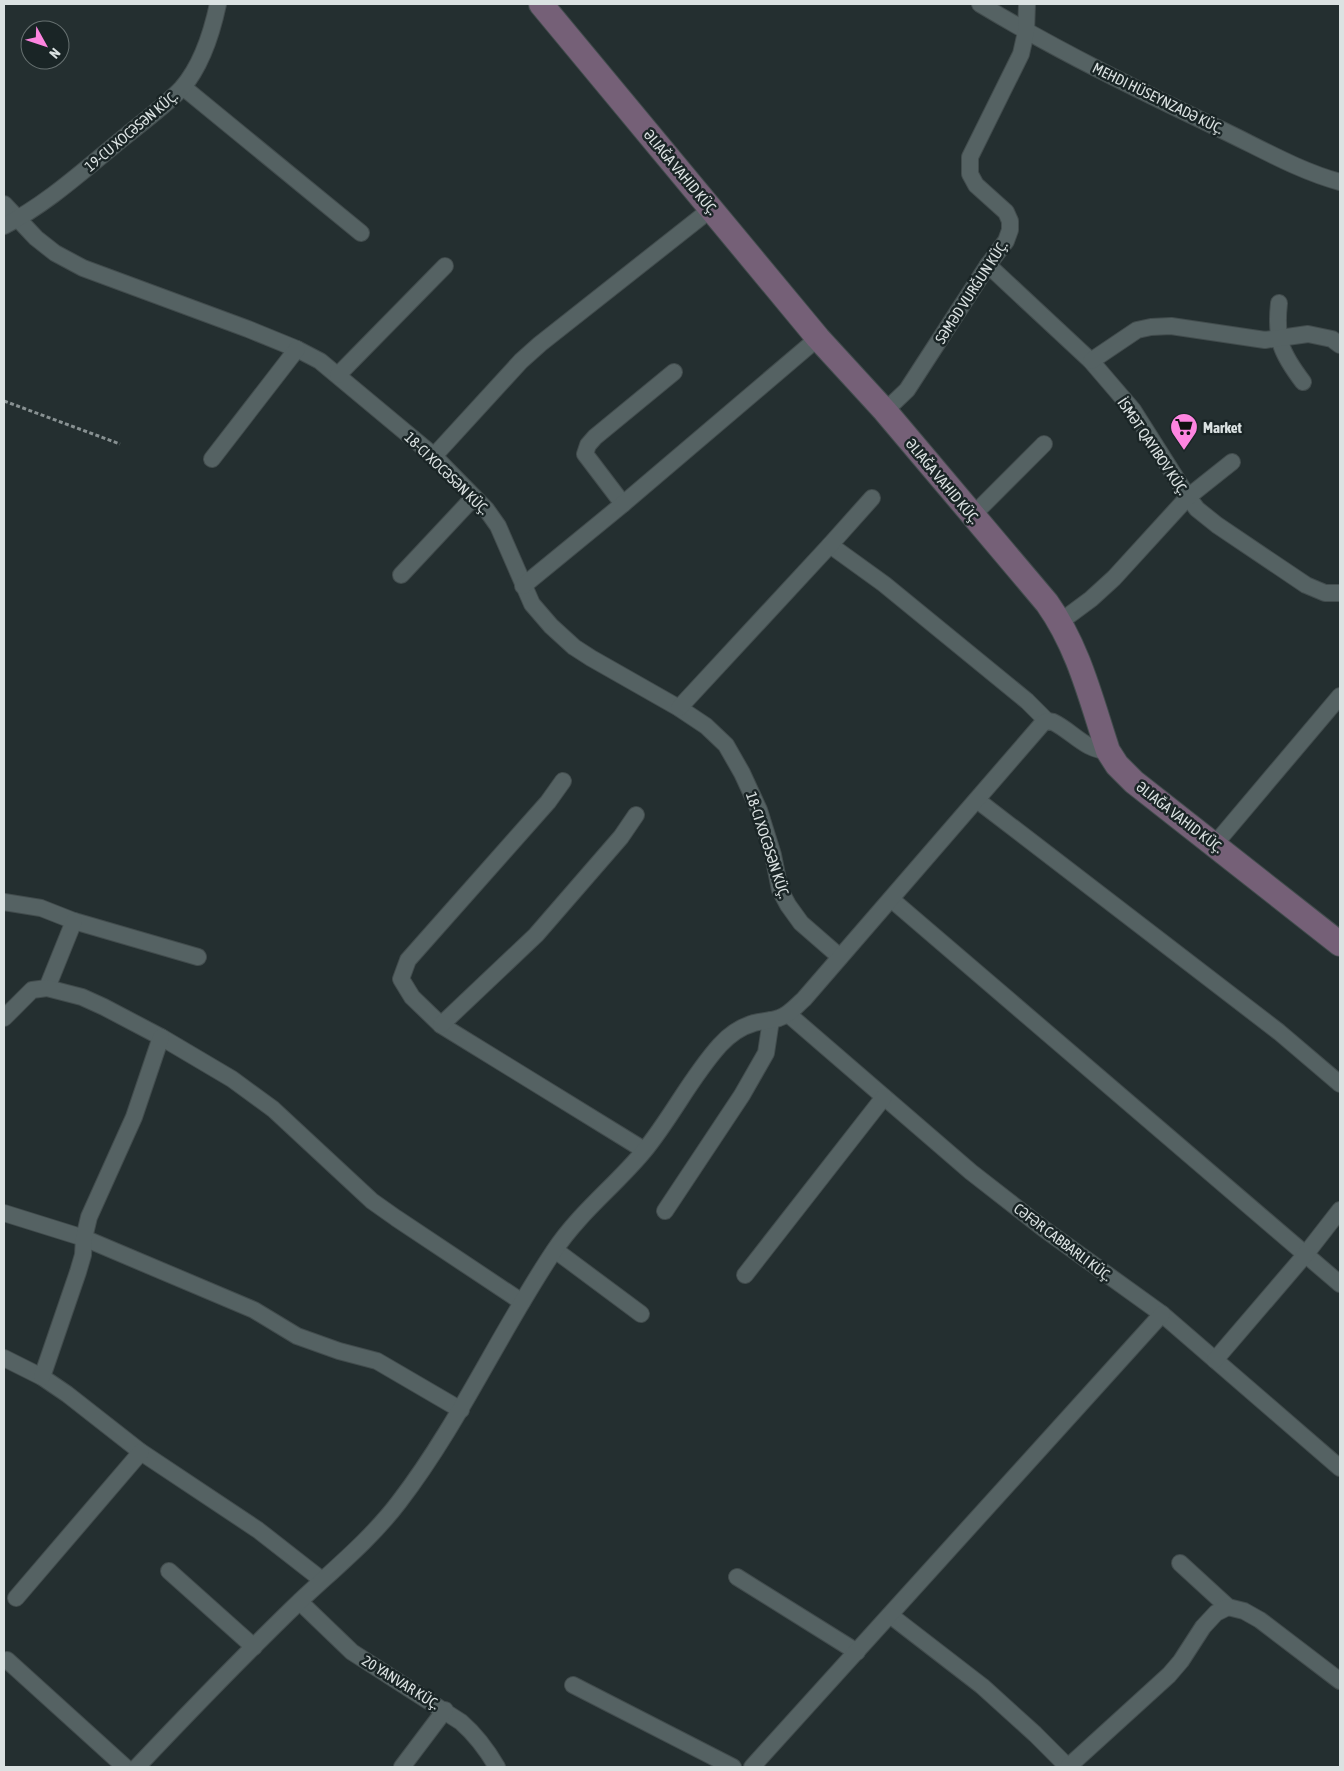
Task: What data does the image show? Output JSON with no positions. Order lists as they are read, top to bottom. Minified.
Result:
{"streets":{"street":["MEHDI HÜSEYNZADƏ KÜÇ.","19-CU XOCƏSƏN KÜÇ.","ƏLIAĞA VAHID KÜÇ.","SƏMƏD VURĞUN KÜÇ.","İSMƏT QAYIBOV KÜÇ.","18-CI XOCƏSƏN KÜÇ.","20 YANVAR KÜÇ."]},"crossings":[["MEHDI HÜSEYNZADƏ KÜÇ.","SƏMƏD VURĞUN KÜÇ."],["19-CU XOCƏSƏN KÜÇ.","18-CI XOCƏSƏN KÜÇ."],["ƏLIAĞA VAHID KÜÇ.","SƏMƏD VURĞUN KÜÇ."],["SƏMƏD VURĞUN KÜÇ.","İSMƏT QAYIBOV KÜÇ."]],"places":{"supermarket":["Market"]},"north":"bottom right"}
